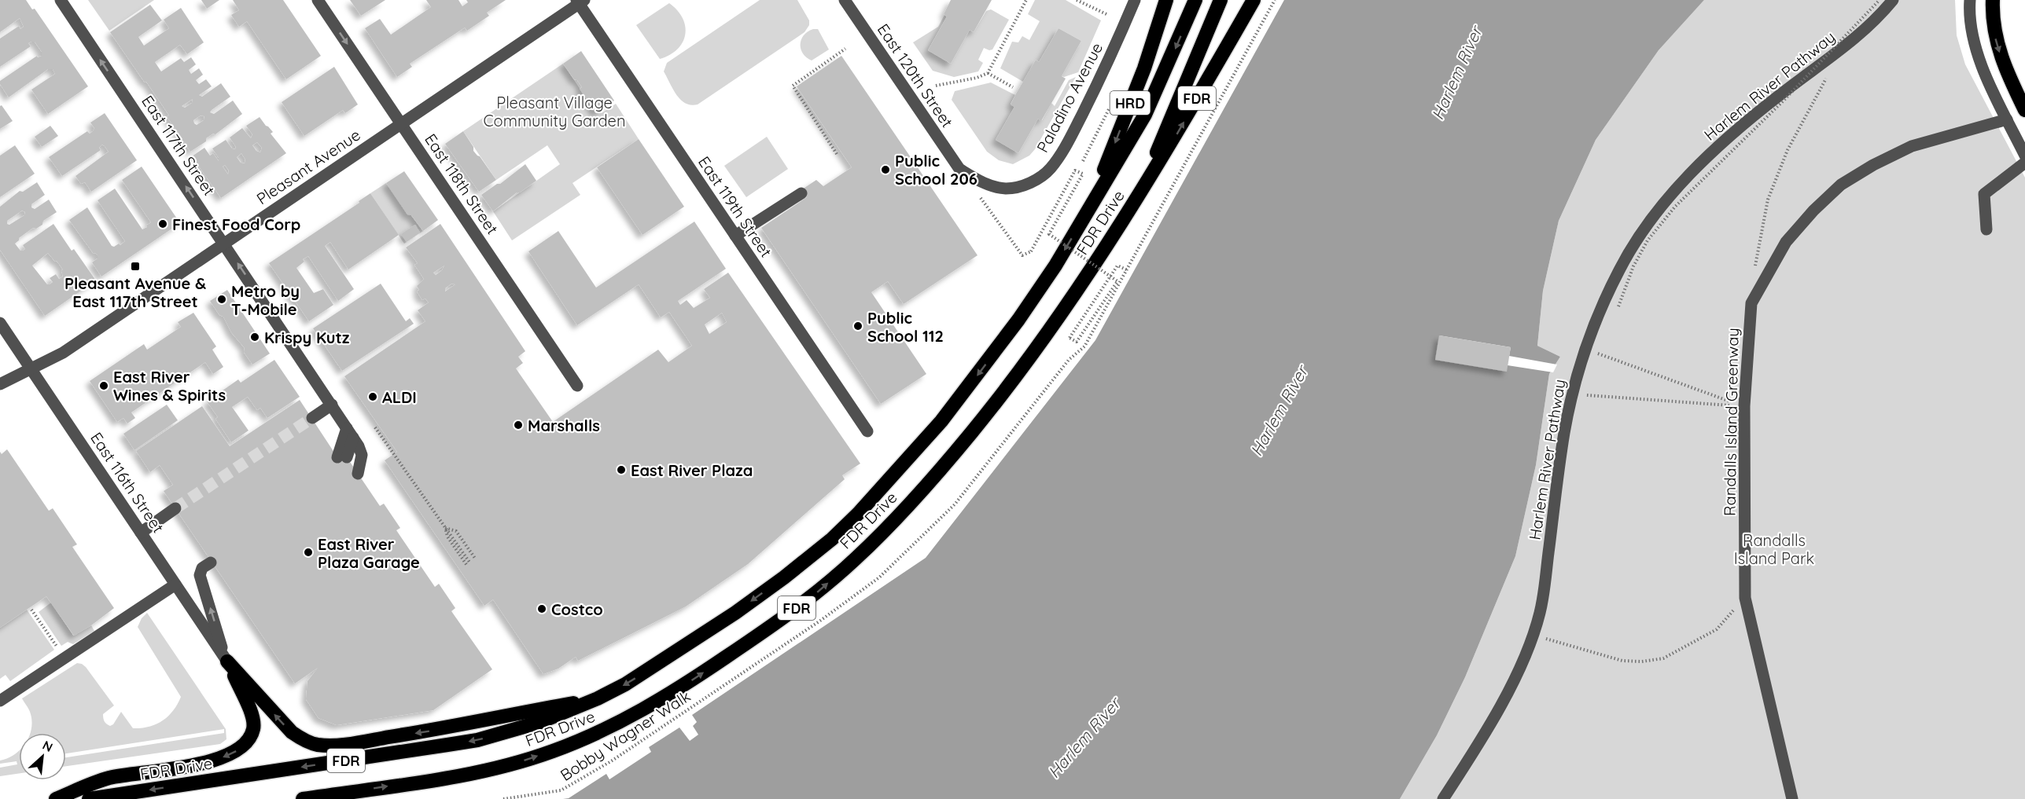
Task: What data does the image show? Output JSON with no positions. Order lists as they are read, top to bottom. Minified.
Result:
{"streets":{"highway":["FDR","HRD","FDR Drive"],"street":["East 120th Street","Harlem River Pathway","Paladino Avenue","East 117th Street","Pleasant Avenue","East 118th Street","East 119th Street","Randalls Island Greenway","East 116th Street"],"path":["Bobby Wagner Walk"]},"crossings":[["East 120th Street","Paladino Avenue"],["HRD","FDR Drive"],["East 117th Street","Pleasant Avenue"],["Pleasant Avenue","East 118th Street"],["Pleasant Avenue","East 119th Street"],["Pleasant Avenue","East 116th Street"]],"one_way":["East 117th Street"],"water":["Harlem River"],"parks":["Pleasant Village Community Garden","Randalls Island Park"],"places":{"other":["Public School 206","Finest Food Corp","Metro by T-Mobile","Public School 112","Krispy Kutz","East River Wines & Spirits","ALDI","Marshalls","East River Plaza","East River Plaza Garage","Costco"],"transit":["Pleasant Avenue & East 117th Street"]},"north":"top right"}
